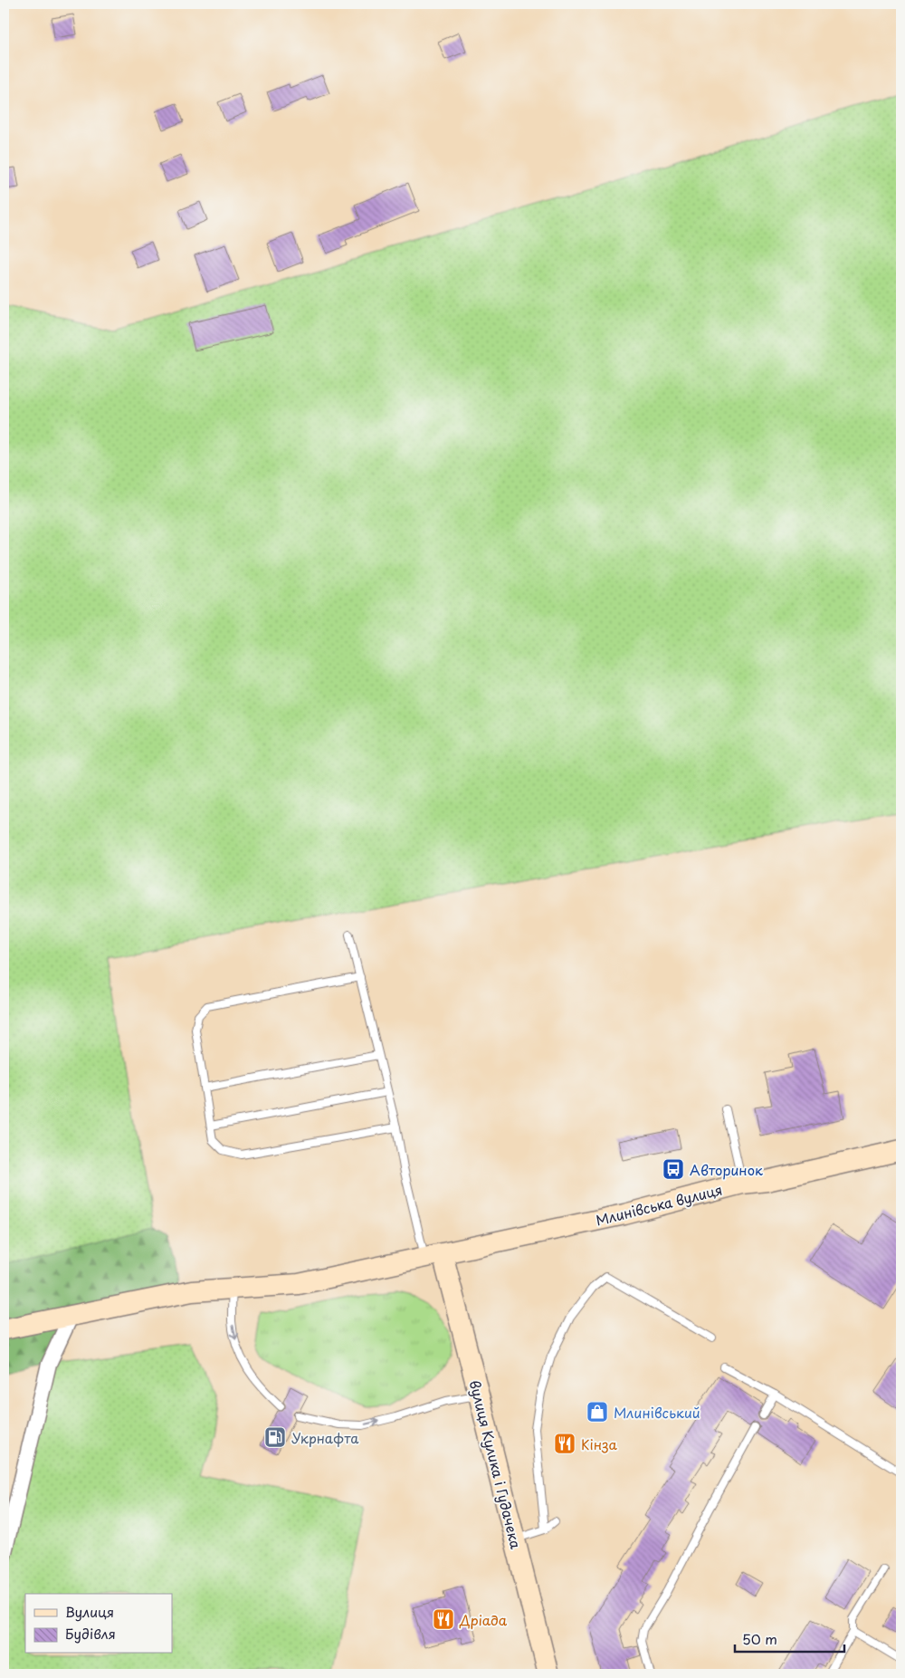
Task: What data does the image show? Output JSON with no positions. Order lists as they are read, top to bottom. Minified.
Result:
{"streets":{"main road":["Млинівська вулиця","вулиця Кулика і Гудачека"]},"crossings":[["Млинівська вулиця","вулиця Кулика і Гудачека"]],"places":{"bus stop":["Авторинок"],"shop":["Млинівський"],"fuel station":["Укрнафта"],"restaurant":["Кінза","Дріада"]},"legend":["Вулиця","Будівля"],"scale_bar":"50 m"}
